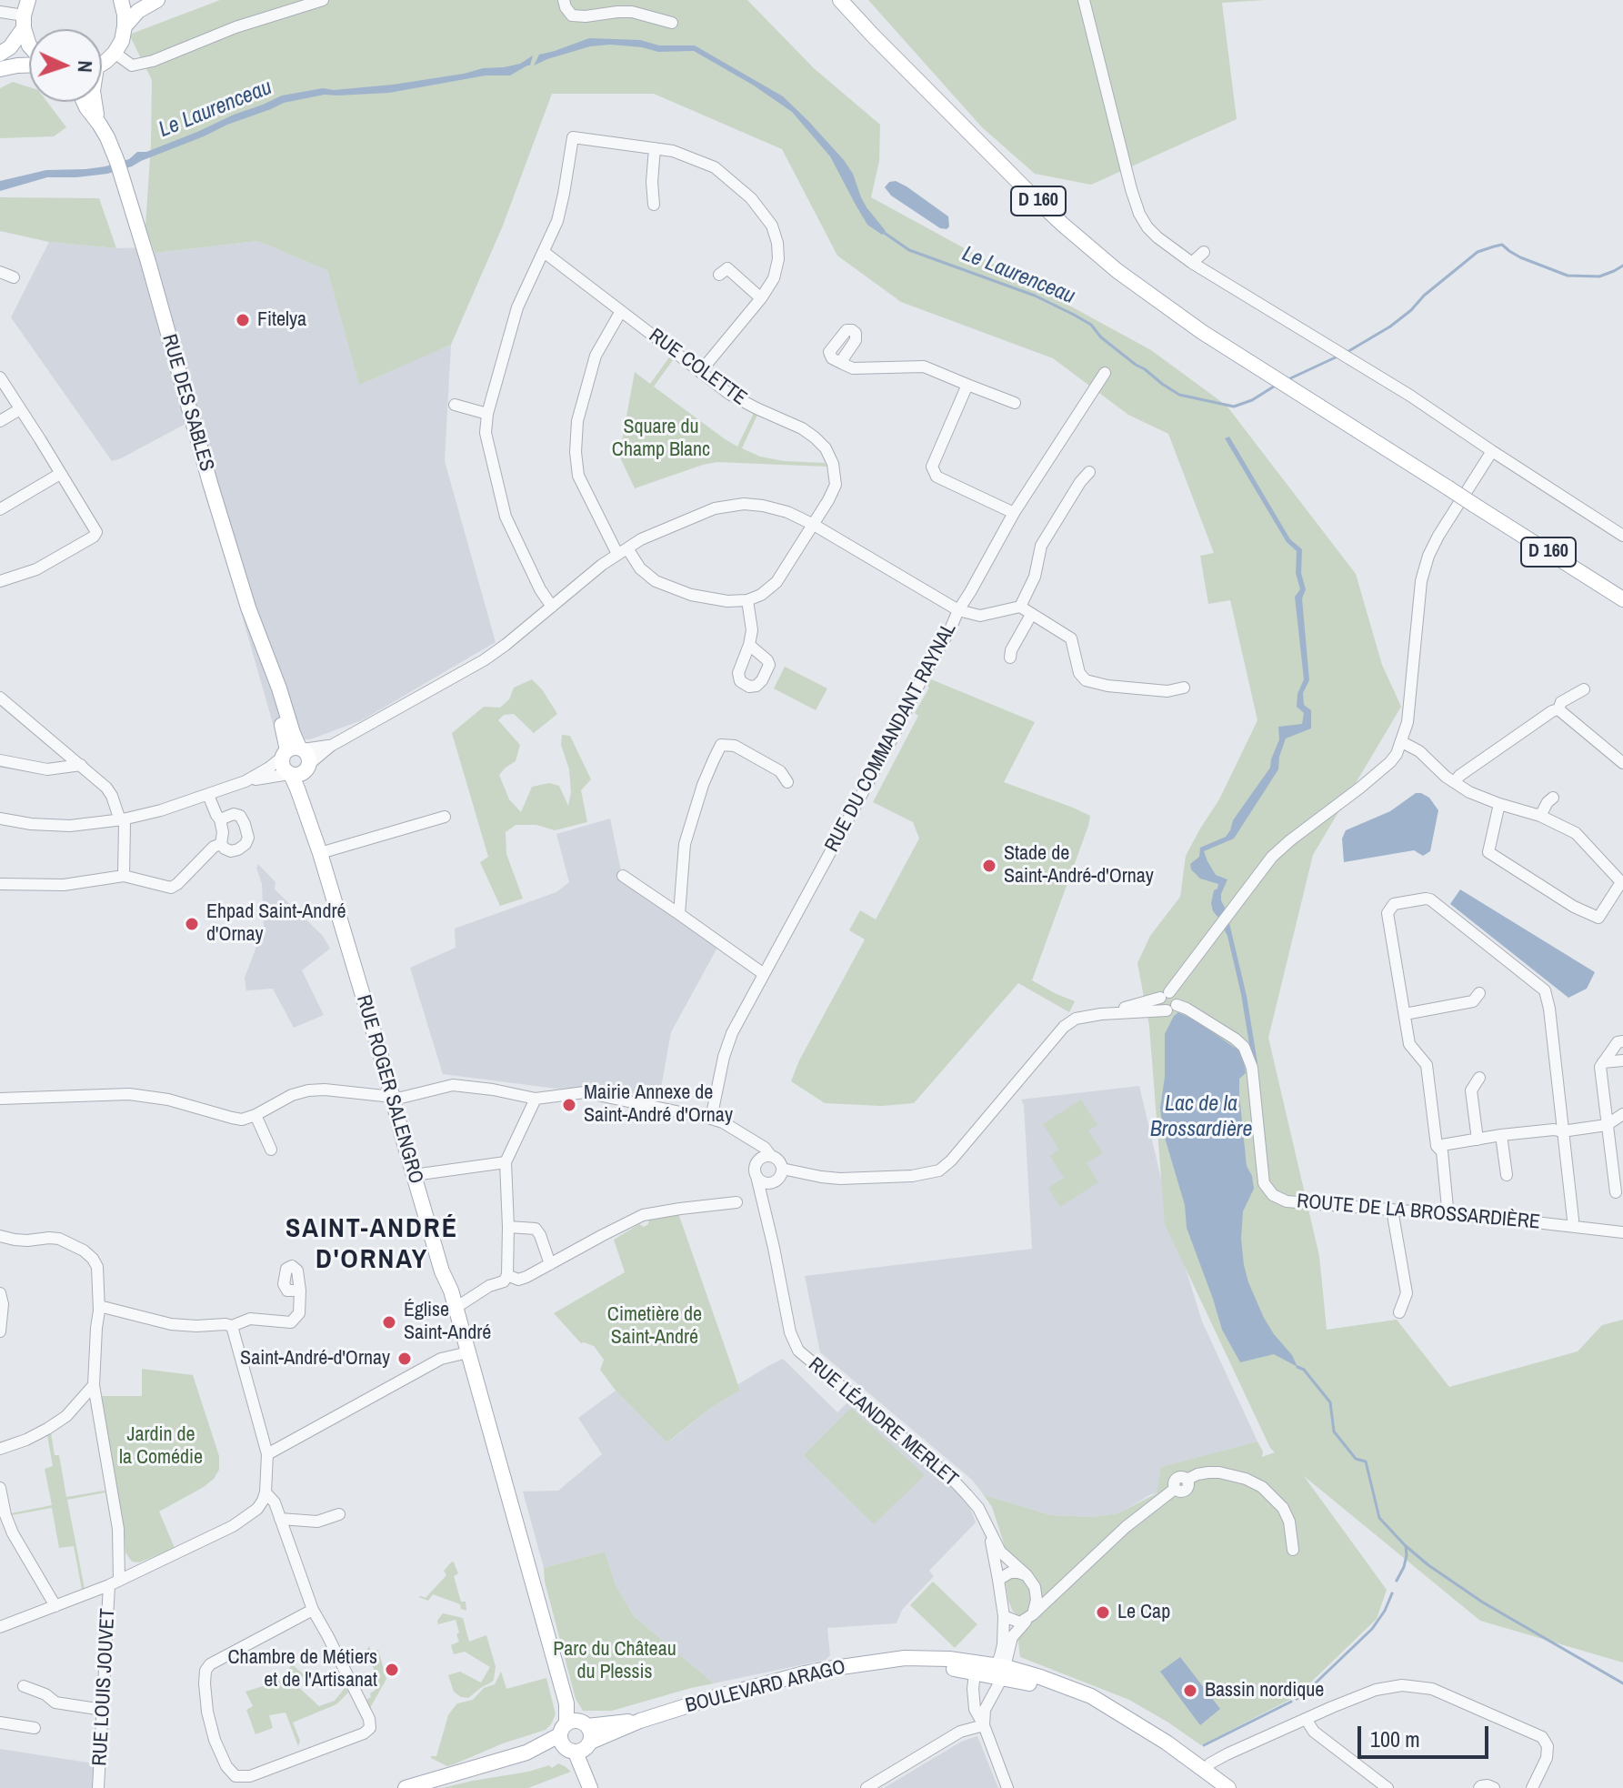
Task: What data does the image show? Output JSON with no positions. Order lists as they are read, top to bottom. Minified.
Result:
{"streets":{"main road":["D 160","RUE DES SABLES","RUE ROGER SALENGRO","BOULEVARD ARAGO"],"street":["RUE COLETTE","RUE DU COMMANDANT RAYNAL","ROUTE DE LA BROSSARDIÈRE","RUE LÉANDRE MERLET","RUE LOUIS JOUVET"]},"crossings":[["RUE DES SABLES","RUE ROGER SALENGRO"],["RUE ROGER SALENGRO","BOULEVARD ARAGO"]],"districts":["SAINT-ANDRÉ D'ORNAY"],"water":["Le Laurenceau","Lac de la Brossardière"],"parks":["Square du Champ Blanc","Cimetière de Saint-André","Jardin de la Comédie","Parc du Château du Plessis"],"places":["Fitelya","Stade de Saint-André-d'Ornay","Ehpad Saint-André d'Ornay","Mairie Annexe de Saint-André d'Ornay","Église Saint-André","Saint-André-d'Ornay","Le Cap","Chambre de Métiers et de l'Artisanat","Bassin nordique"],"scale_bar":"100 m","north":"right"}
